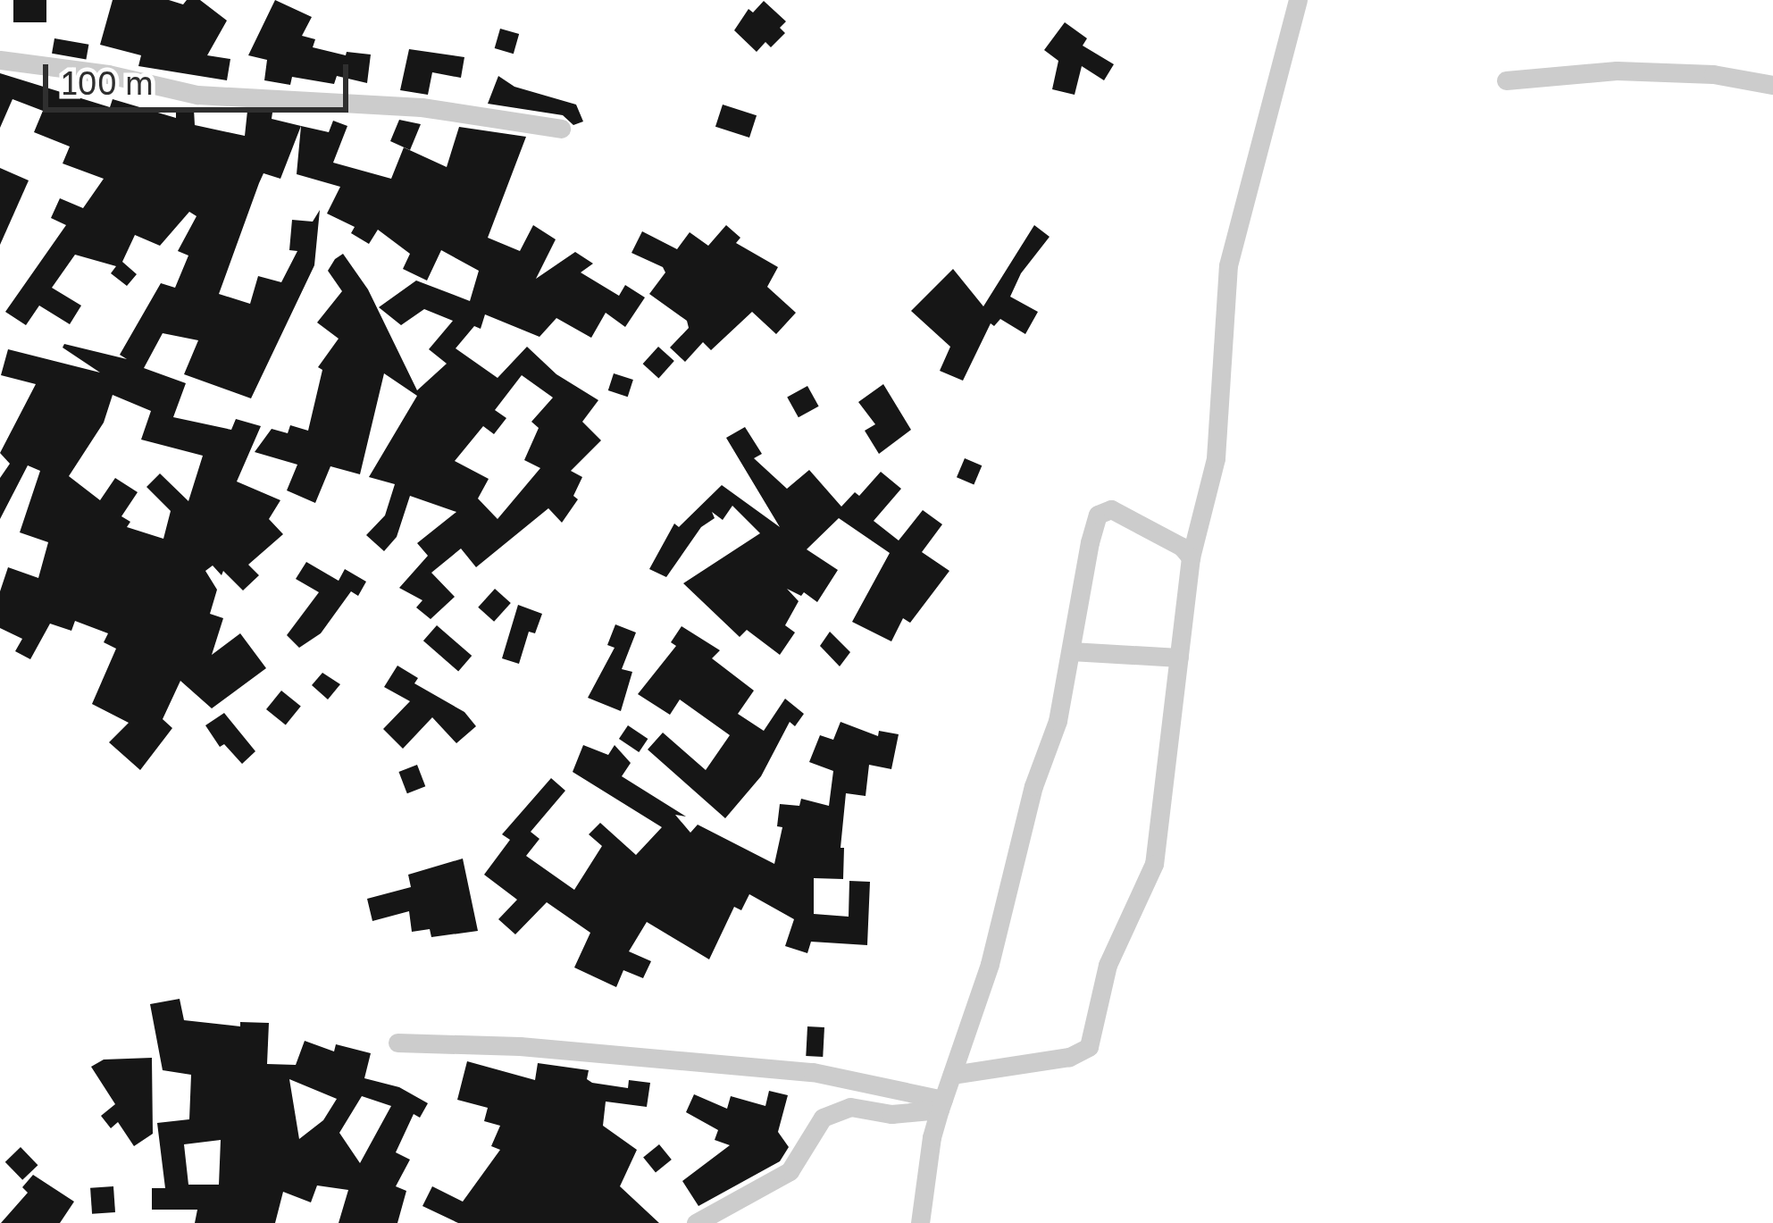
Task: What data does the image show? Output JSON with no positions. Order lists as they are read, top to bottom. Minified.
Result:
{"scale_bar":"100 m"}
